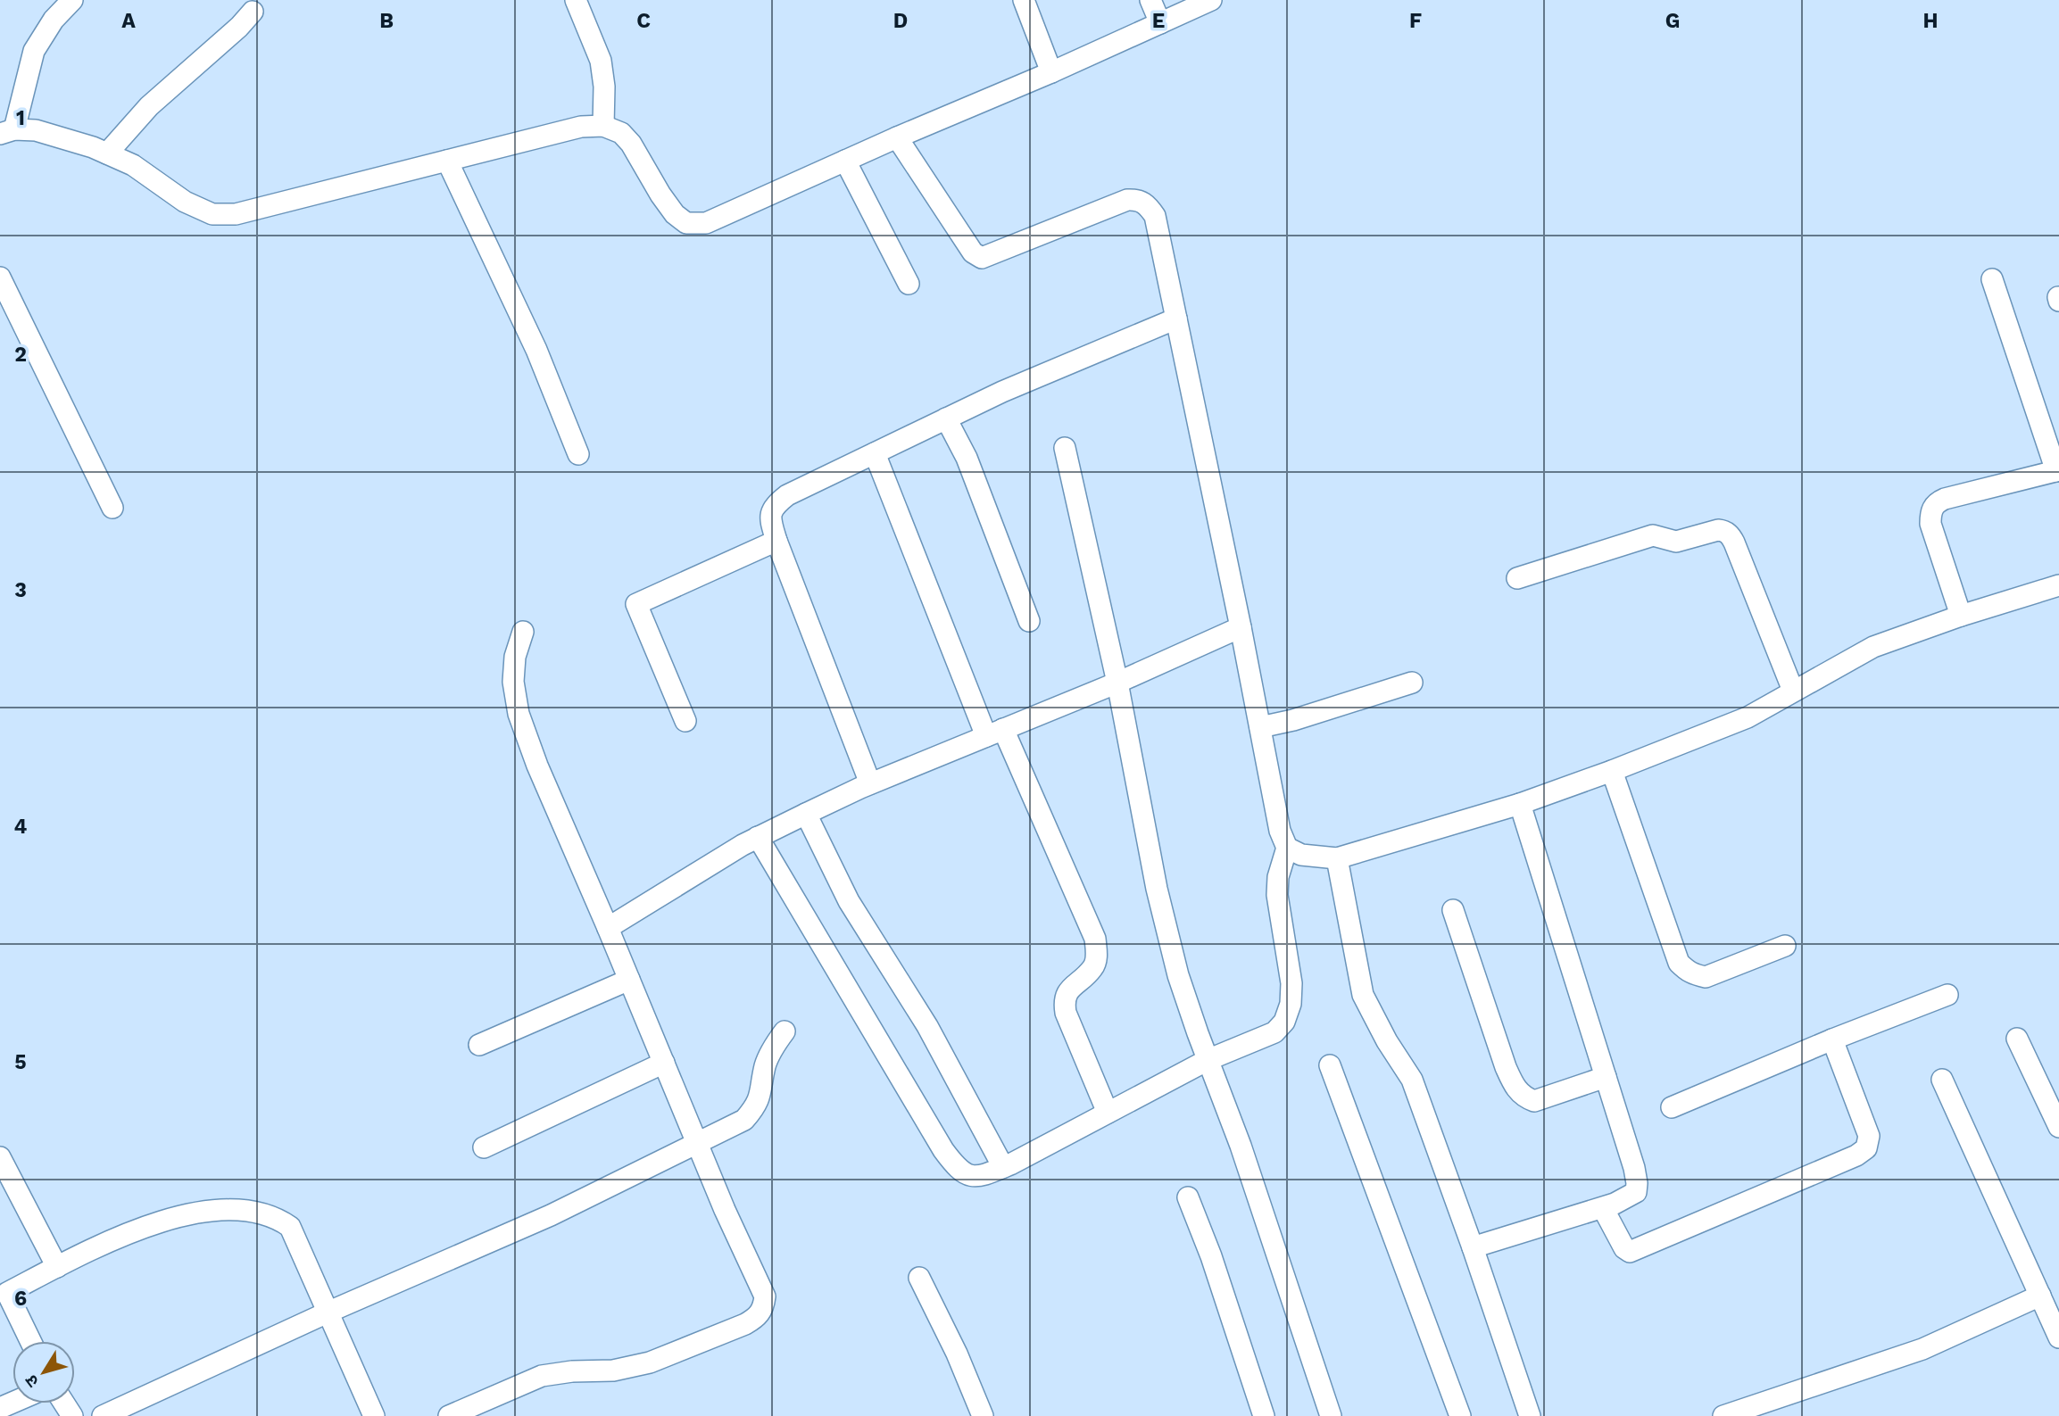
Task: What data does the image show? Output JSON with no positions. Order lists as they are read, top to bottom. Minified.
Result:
{"north":"bottom left","grid":{"columns":["A","B","C","D","E","F","G","H"],"rows":["1","2","3","4","5","6"]}}
